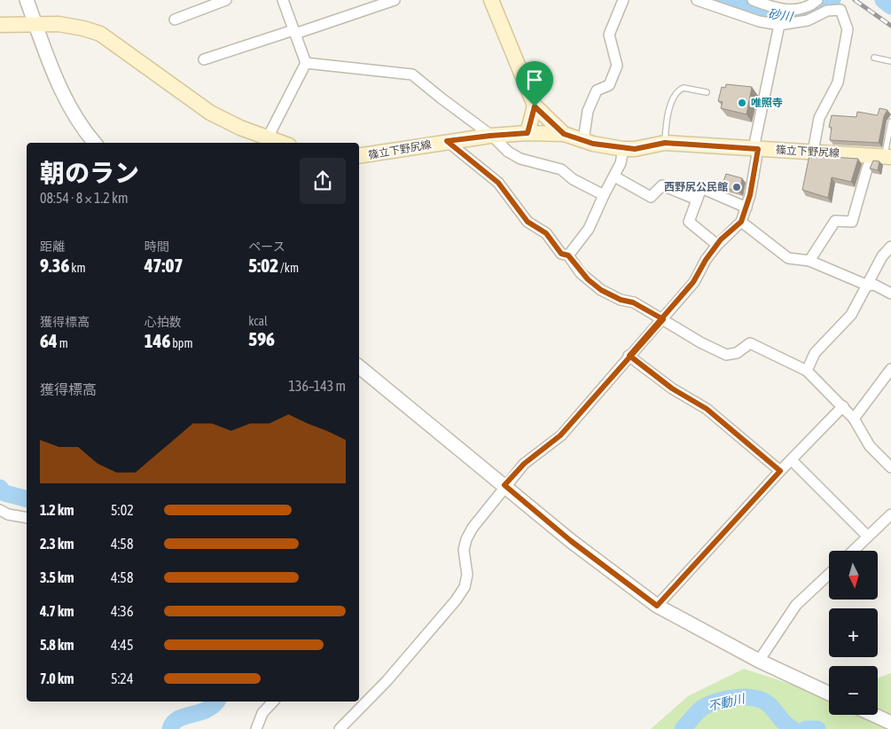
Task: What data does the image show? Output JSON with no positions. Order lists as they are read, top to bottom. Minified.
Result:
{"streets":{"main road":["篠立下野尻線"]},"water":["砂川","不動川"],"places":["唯照寺","西野尻公民館"],"north":"bottom","page":{"heading":["朝のラン","08:54 · 8 × 1.2 km"],"stats":[["距離","9.36 km"],["時間","47:07"],["ペース","5:02 /km"],["獲得標高","64 m"],["心拍数","146 bpm"],["kcal","596"]],"chart":["獲得標高","136–143 m"],"list":[{"name":"1.2 km","note":"5:02"},{"name":"2.3 km","note":"4:58"},{"name":"3.5 km","note":"4:58"},{"name":"4.7 km","note":"4:36"},{"name":"5.8 km","note":"4:45"},{"name":"7.0 km","note":"5:24"}],"map_buttons":["+","−"]}}
